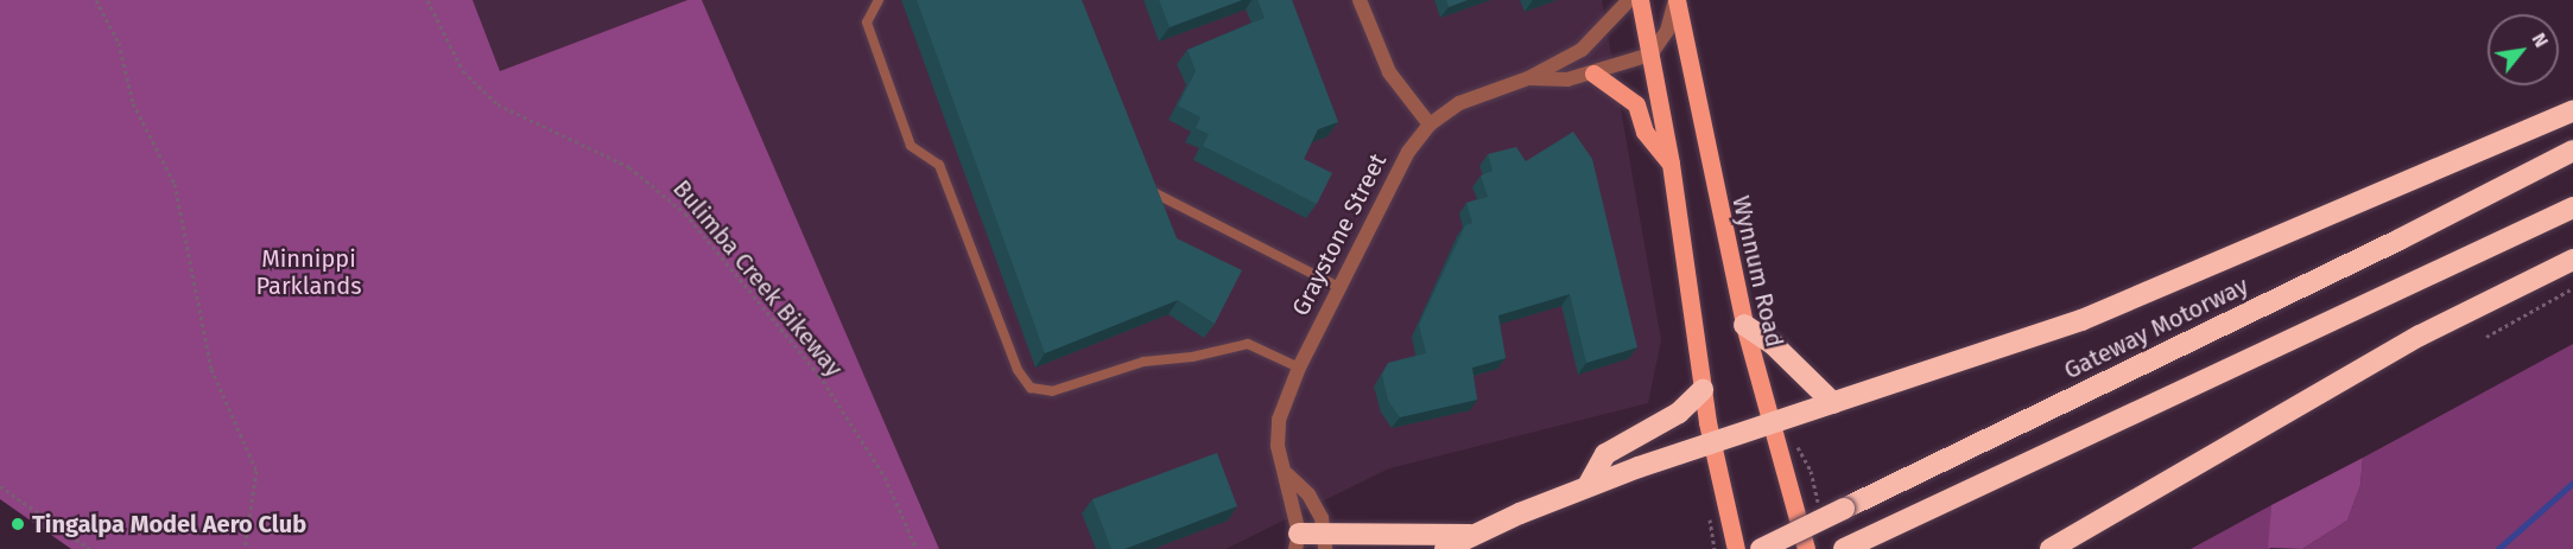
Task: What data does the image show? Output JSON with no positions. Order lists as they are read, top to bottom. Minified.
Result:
{"streets":{"highway":["Gateway Motorway"],"main road":["Wynnum Road"],"street":["Graystone Street"],"path":["Bulimba Creek Bikeway"]},"parks":["Minnippi Parklands"],"places":["Tingalpa Model Aero Club"],"north":"top right"}
